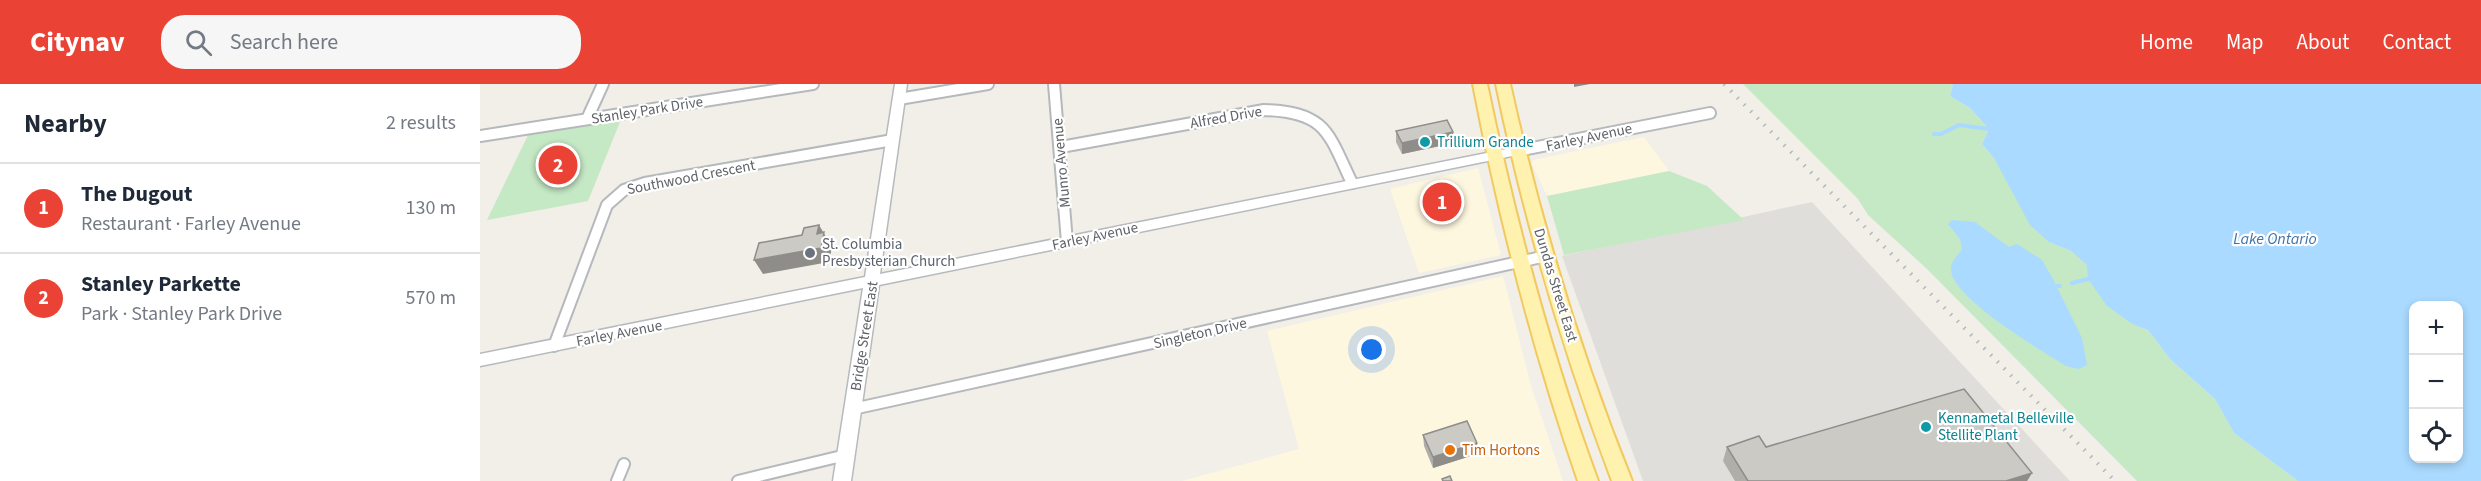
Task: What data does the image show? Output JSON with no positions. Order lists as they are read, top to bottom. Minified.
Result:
{"streets":{"main road":["Dundas Street East"],"street":["Stanley Park Drive","Alfred Drive","Farley Avenue","Munro Avenue","Southwood Crescent","Singleton Drive","Bridge Street East"]},"crossings":[["Alfred Drive","Farley Avenue"],["Alfred Drive","Munro Avenue"],["Farley Avenue","Munro Avenue"],["Farley Avenue","Southwood Crescent"],["Farley Avenue","Dundas Street East"],["Farley Avenue","Bridge Street East"],["Southwood Crescent","Bridge Street East"],["Dundas Street East","Singleton Drive"],["Singleton Drive","Bridge Street East"]],"water":["Lake Ontario"],"places":["Trillium Grande","St. Columbia Presbysterian Church","Kennametal Belleville Stellite Plant","Tim Hortons"],"page":{"header":"Citynav","search":"Search here","nav":["Home","Map","About","Contact"],"heading":["Nearby","2 results"],"pins":["2","1"],"list":[{"mark":"1","name":"The Dugout","note":"Restaurant · Farley Avenue","value":"130 m"},{"mark":"2","name":"Stanley Parkette","note":"Park · Stanley Park Drive","value":"570 m"}],"map_buttons":["+","−"]}}
